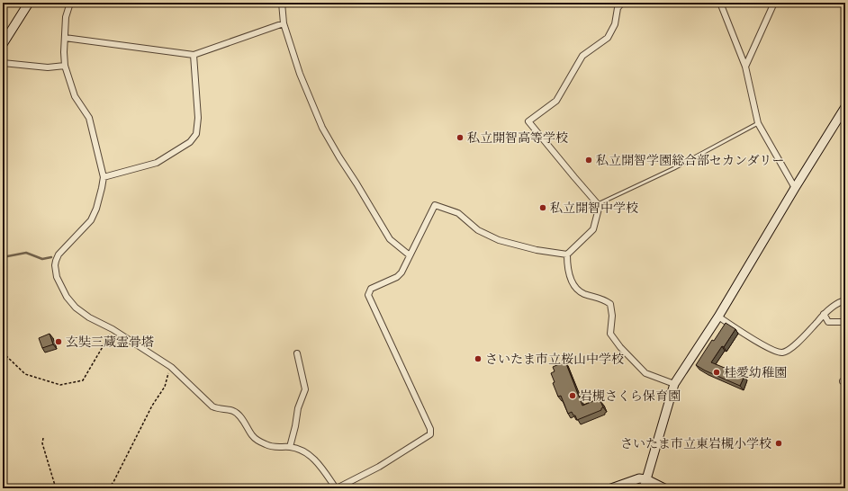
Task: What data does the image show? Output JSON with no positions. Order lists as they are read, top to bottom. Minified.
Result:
{"places":["私立開智高等学校","私立開智学園総合部セカンダリー","私立開智中学校","玄奘三蔵霊骨塔","さいたま市立桜山中学校","桂愛幼稚園","岩槻さくら保育園","さいたま市立東岩槻小学校"]}
